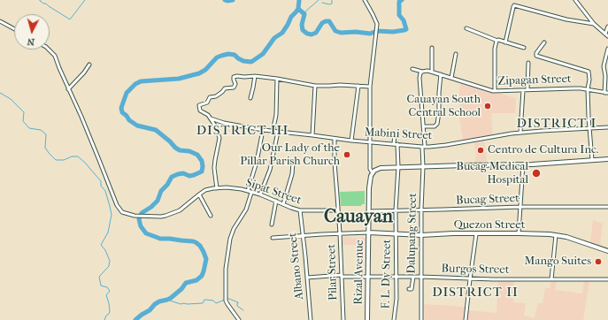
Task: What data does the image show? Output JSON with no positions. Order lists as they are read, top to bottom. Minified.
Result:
{"streets":{"main road":["Quezon Street","Rizal Avenue"],"street":["Zipagan Street","Mabini Street","Sipat Street","Bucag Street","Dalupang Street","Albano Street","Burgos Street","Pilar Street","F. L. Dy Street"]},"crossings":[["Zipagan Street","Dalupang Street"],["Mabini Street","Dalupang Street"],["Mabini Street","Pilar Street"],["Mabini Street","Rizal Avenue"],["Mabini Street","F. L. Dy Street"],["Sipat Street","Albano Street"],["Sipat Street","Pilar Street"],["Bucag Street","Dalupang Street"],["Bucag Street","Rizal Avenue"],["Bucag Street","F. L. Dy Street"],["Quezon Street","Dalupang Street"],["Quezon Street","Rizal Avenue"],["Quezon Street","F. L. Dy Street"],["Dalupang Street","Burgos Street"],["Albano Street","Burgos Street"],["Burgos Street","Pilar Street"],["Burgos Street","Rizal Avenue"],["Burgos Street","F. L. Dy Street"]],"districts":["DISTRICT I","DISTRICT III","Cauayan","DISTRICT II"],"places":["Cauayan South Central School","Centro de Cultura Inc.","Our Lady of the Pillar Parish Church","Bucag Medical Hospital","Mango Suites"],"north":"bottom"}
